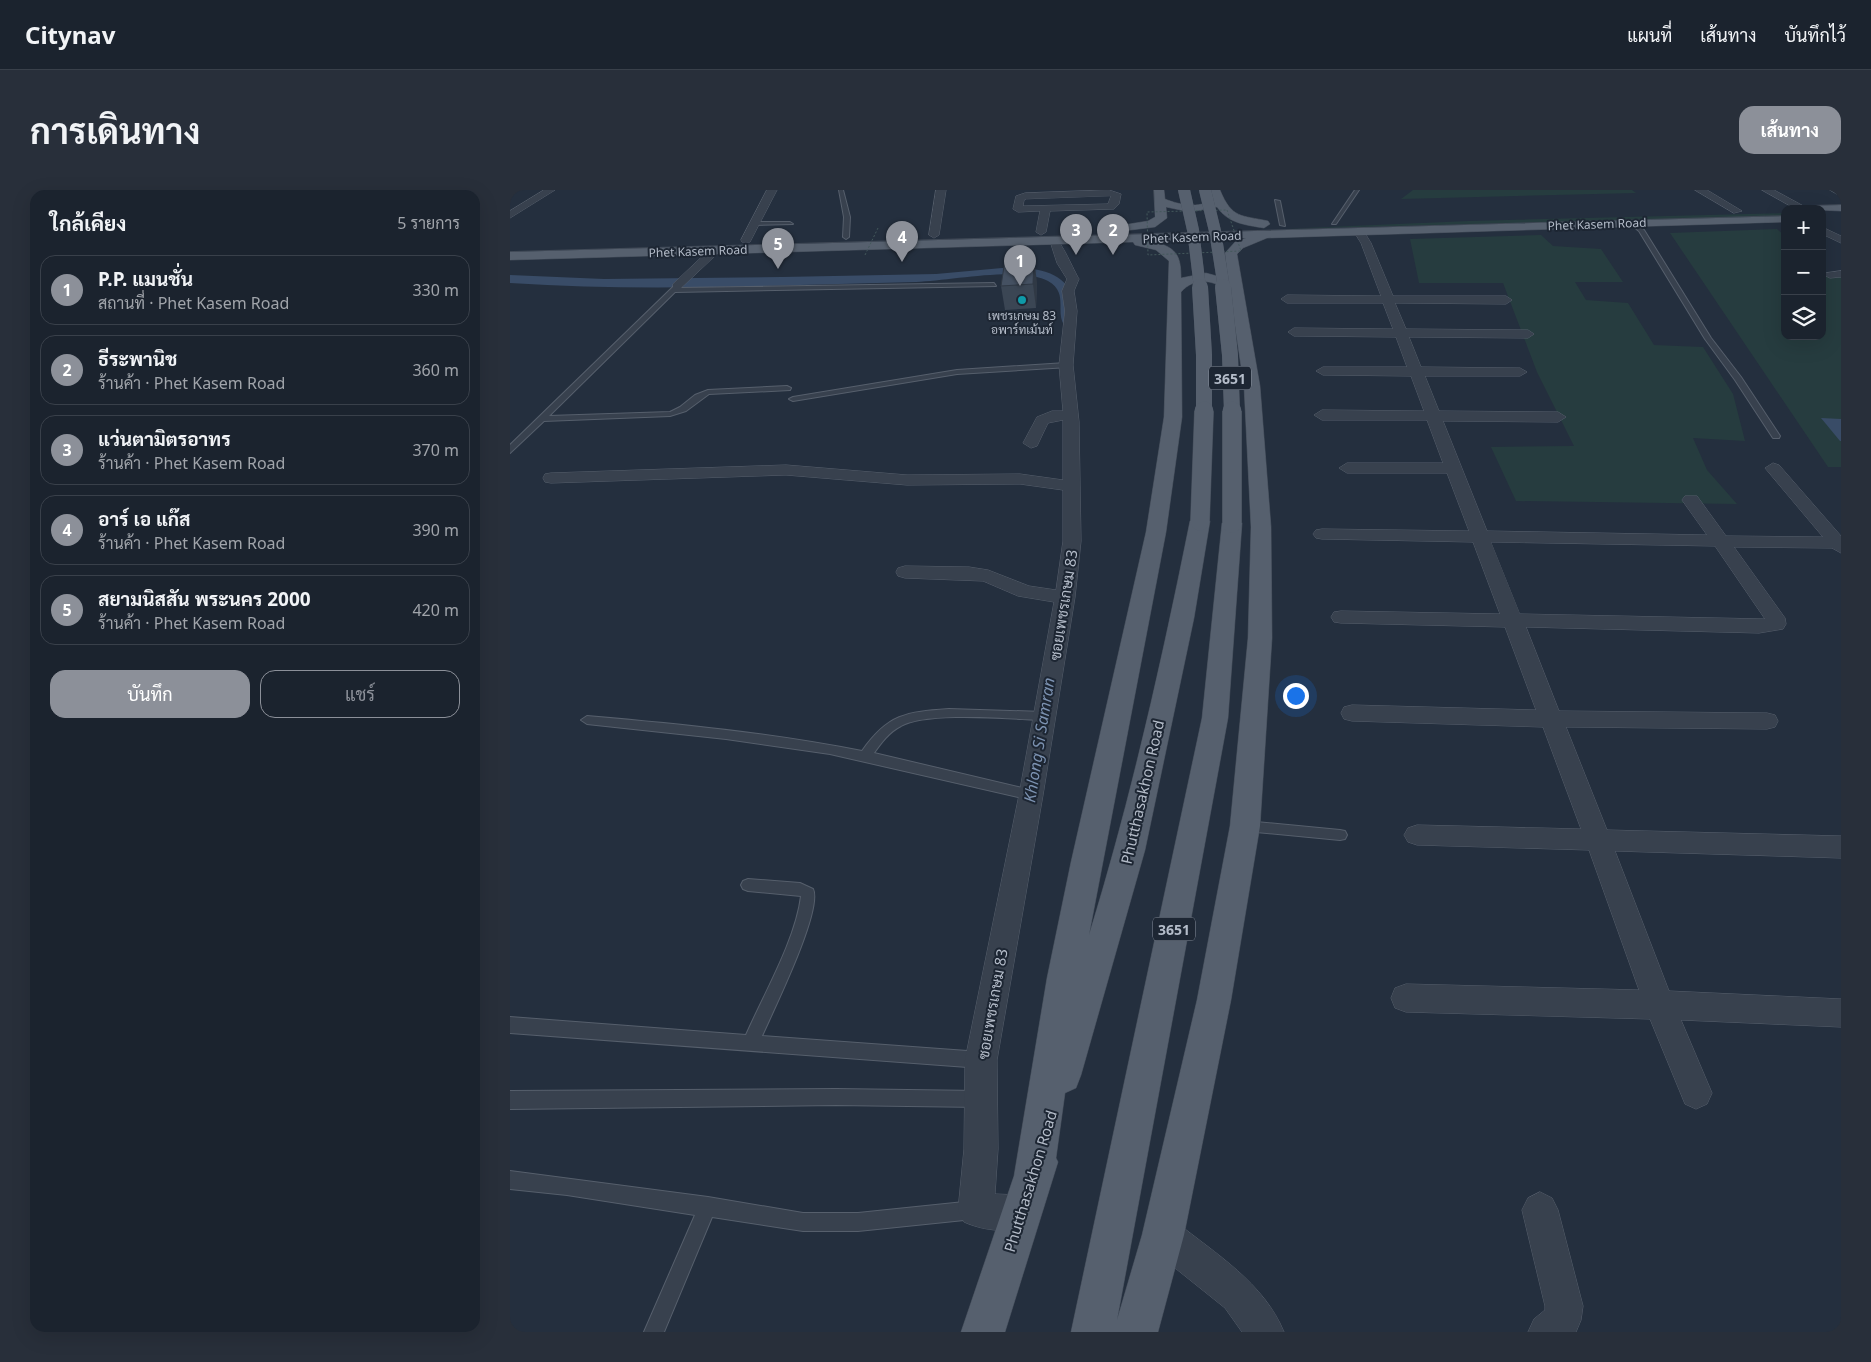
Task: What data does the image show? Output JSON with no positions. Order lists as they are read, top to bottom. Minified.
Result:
{"streets":{"main road":["Phet Kasem Road","3651","Phutthasakhon Road"],"street":["ซอยเพชรเกษม 83"]},"crossings":[["Phet Kasem Road","ซอยเพชรเกษม 83"]],"water":["Khlong Si Samran"],"places":["เพชรเกษม 83 อพาร์ทเม้นท์"],"page":{"header":"Citynav","nav":["แผนที่","เส้นทาง","บันทึกไว้"],"buttons":["เส้นทาง",["บันทึก","แชร์"]],"title":"การเดินทาง","heading":["ใกล้เคียง","5 รายการ"],"map_buttons":["+","−"],"pins":["2","3","4","5","1"],"list":[{"mark":"1","name":"P.P. แมนชั่น","note":"สถานที่ · Phet Kasem Road","value":"330 m"},{"mark":"2","name":"ธีระพานิช","note":"ร้านค้า · Phet Kasem Road","value":"360 m"},{"mark":"3","name":"แว่นตามิตรอาทร","note":"ร้านค้า · Phet Kasem Road","value":"370 m"},{"mark":"4","name":"อาร์ เอ แก๊ส","note":"ร้านค้า · Phet Kasem Road","value":"390 m"},{"mark":"5","name":"สยามนิสสัน พระนคร 2000","note":"ร้านค้า · Phet Kasem Road","value":"420 m"}]}}
